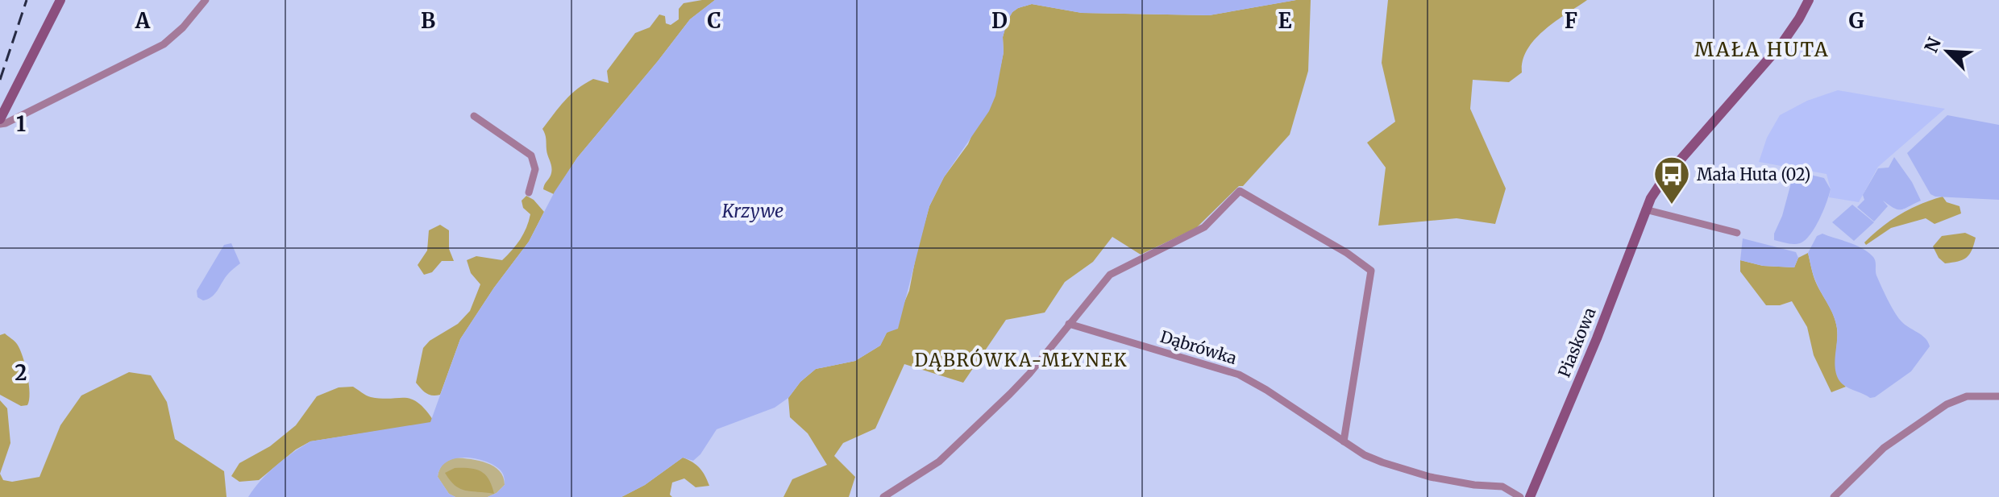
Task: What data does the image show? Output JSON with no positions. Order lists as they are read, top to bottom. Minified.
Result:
{"streets":{"street":["Piaskowa","Dąbrówka"]},"districts":["MAŁA HUTA","DĄBRÓWKA-MŁYNEK"],"water":["Krzywe"],"places":{"bus stop":["Mała Huta (02)"]},"north":"top left","grid":{"columns":["A","B","C","D","E","F","G"],"rows":["1","2"]}}
